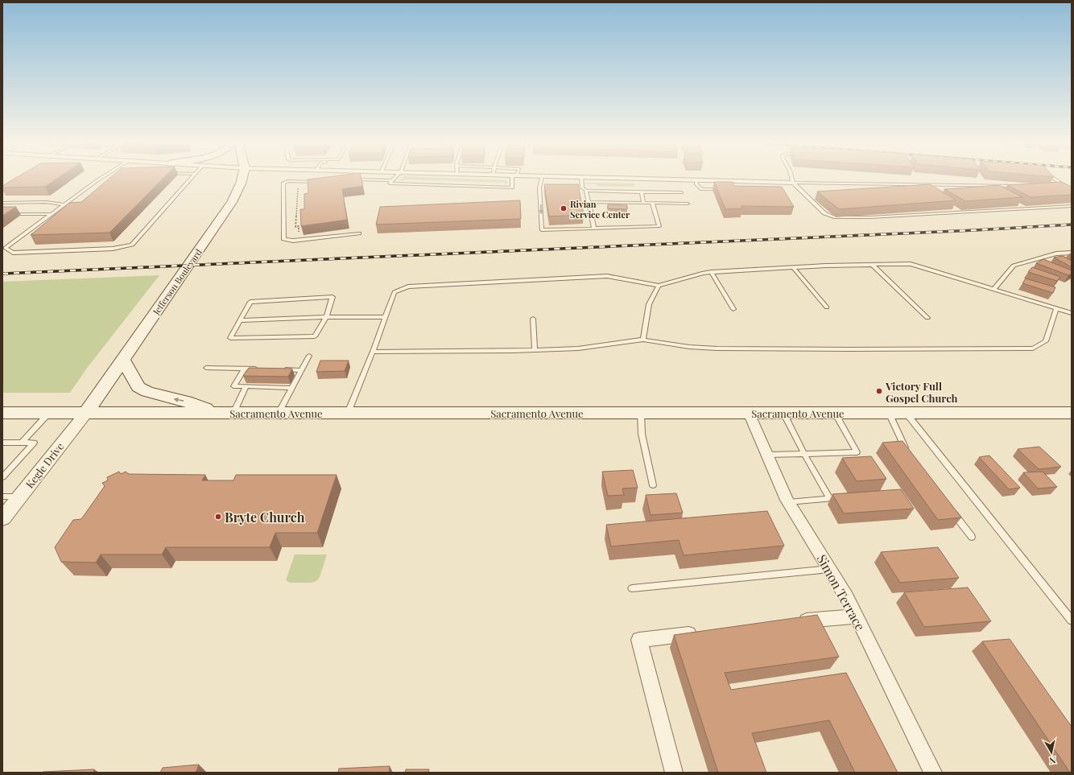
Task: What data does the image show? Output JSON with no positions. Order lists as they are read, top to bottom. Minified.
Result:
{"streets":{"main road":["Jefferson Boulevard","Sacramento Avenue"],"street":["Kegle Drive","Simon Terrace"]},"crossings":[["Jefferson Boulevard","Sacramento Avenue"],["Jefferson Boulevard","Kegle Drive"],["Sacramento Avenue","Kegle Drive"],["Sacramento Avenue","Simon Terrace"]],"places":["Rivian Service Center","Victory Full Gospel Church","Bryte Church"],"north":"bottom"}
